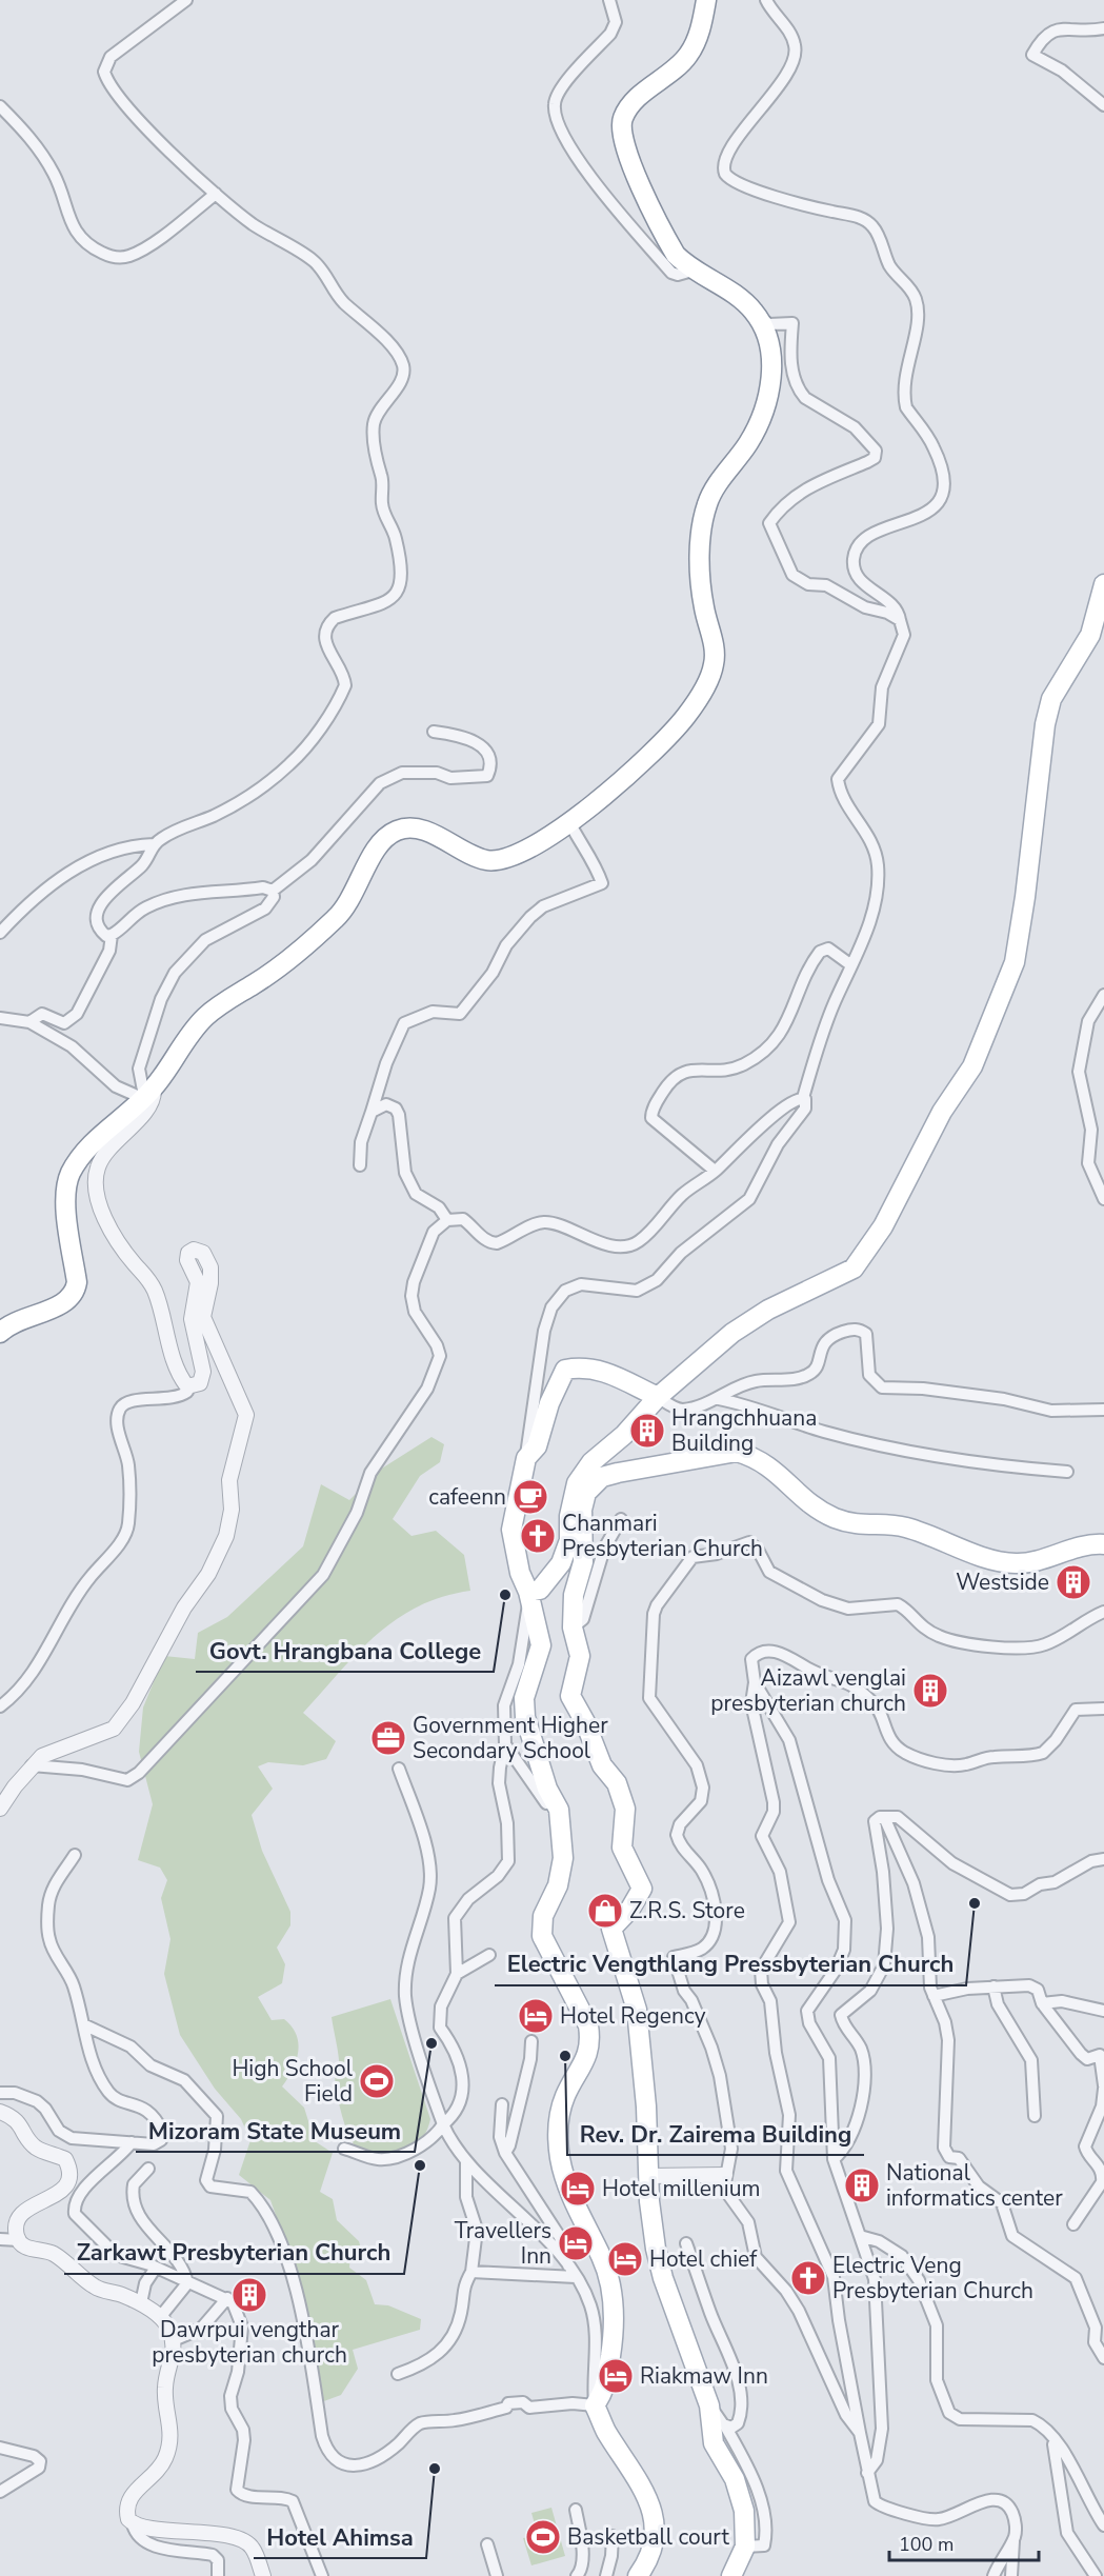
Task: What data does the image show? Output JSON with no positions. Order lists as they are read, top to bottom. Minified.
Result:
{"places":{"building":["Hrangchhuana Building","Westside","Aizawl venglai presbyterian church","National informatics center","Dawrpui vengthar presbyterian church"],"cafe":["cafeenn"],"church":["Chanmari Presbyterian Church","Electric Veng Presbyterian Church"],"other":["Govt. Hrangbana College","Electric Vengthlang Pressbyterian Church","Mizoram State Museum","Rev. Dr. Zairema Building","Zarkawt Presbyterian Church","Hotel Ahimsa"],"office":["Government Higher Secondary School"],"shop":["Z.R.S. Store"],"hotel":["Hotel Regency","Hotel millenium","Travellers Inn","Hotel chief","Riakmaw Inn"],"sports":["High School Field","Basketball court"]},"scale_bar":"100 m"}
